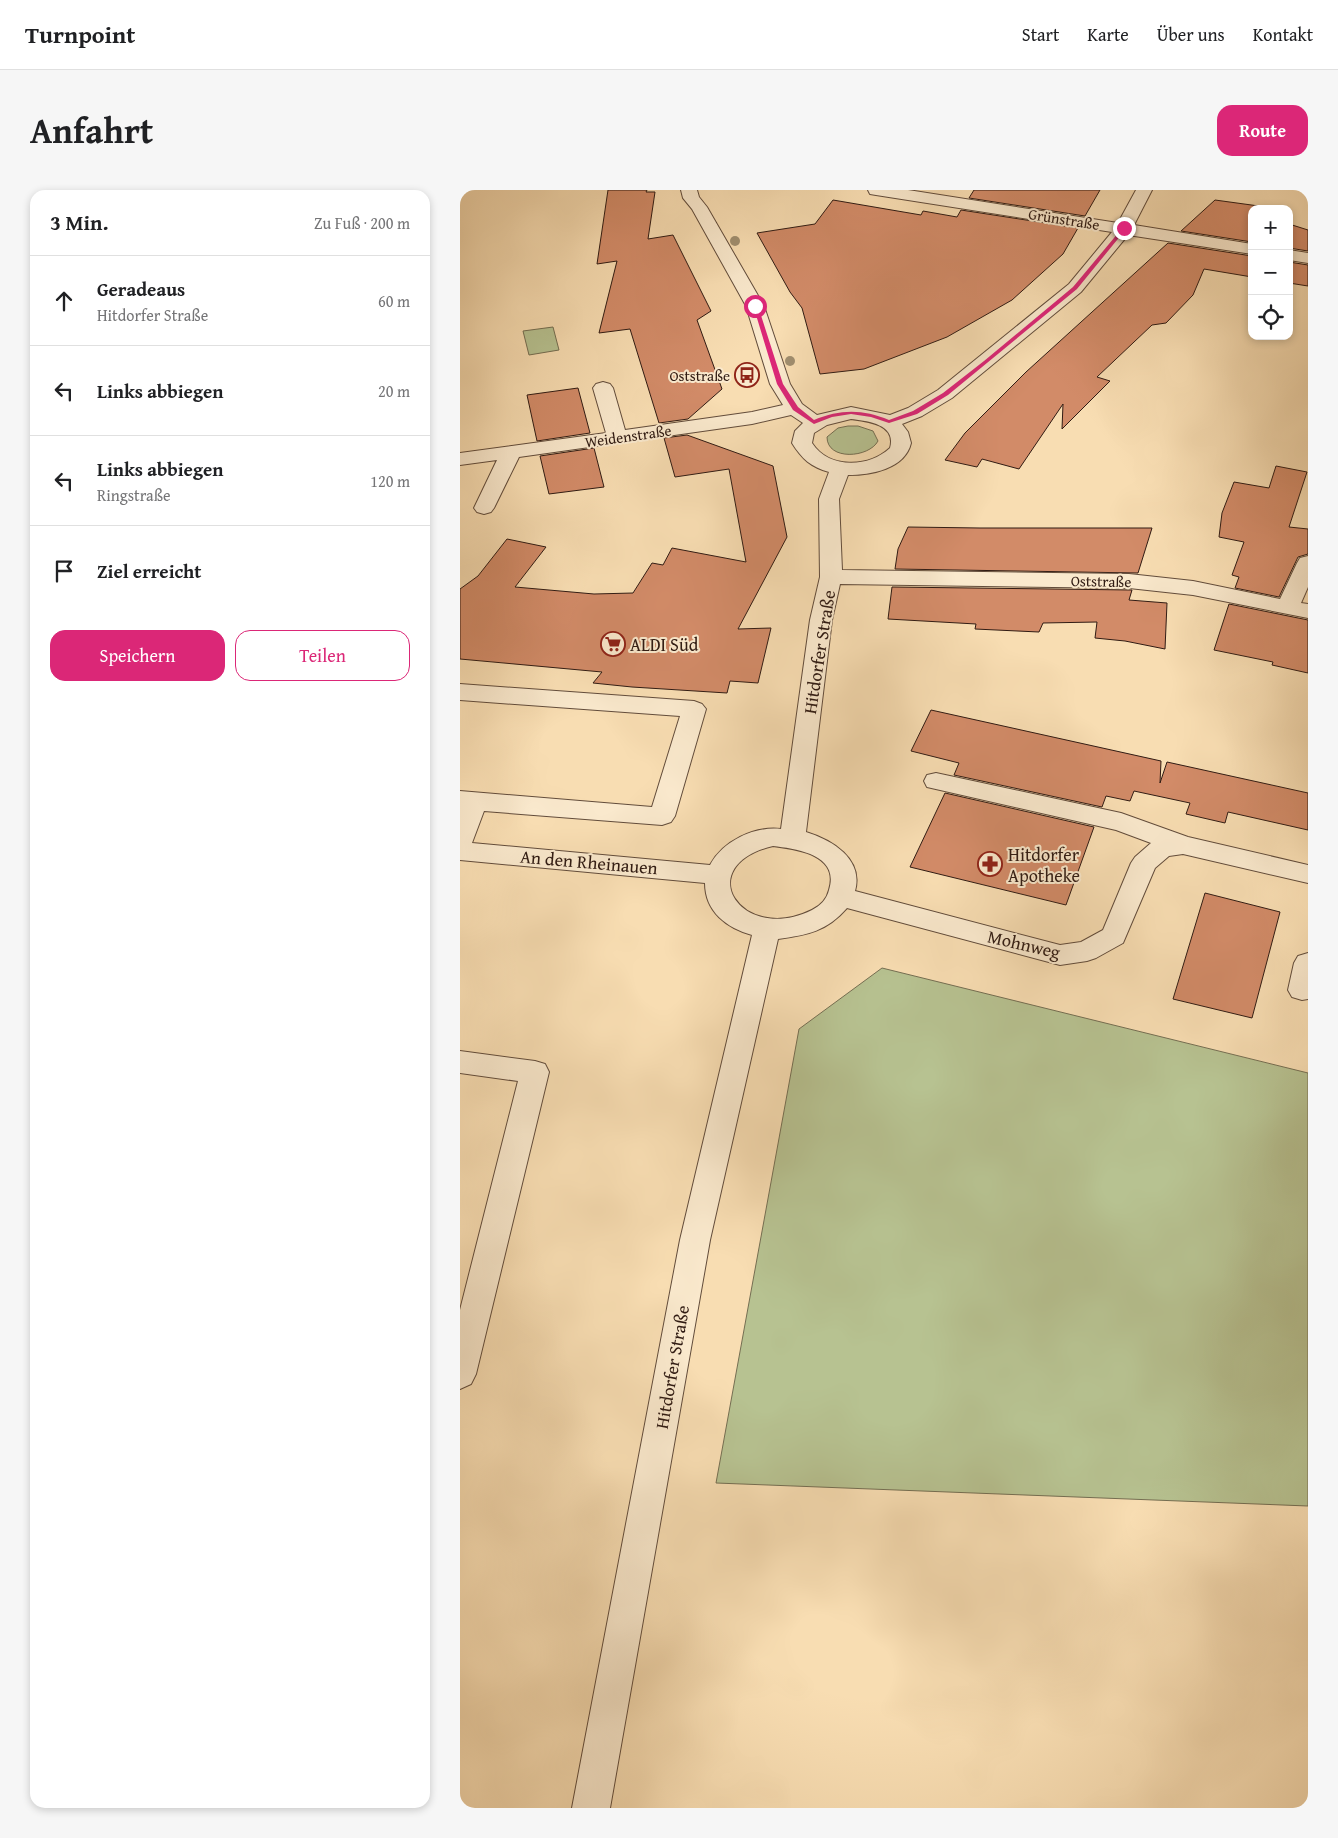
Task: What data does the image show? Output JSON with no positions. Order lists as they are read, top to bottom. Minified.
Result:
{"streets":{"street":["Grünstraße","Weidenstraße","Oststraße","Hitdorfer Straße","An den Rheinauen","Mohnweg"]},"crossings":[["Oststraße","Hitdorfer Straße"],["Hitdorfer Straße","An den Rheinauen"],["Hitdorfer Straße","Mohnweg"],["An den Rheinauen","Mohnweg"]],"places":{"bus stop":["Oststraße"],"supermarket":["ALDI Süd"],"pharmacy":["Hitdorfer Apotheke"]},"page":{"header":"Turnpoint","nav":["Start","Karte","Über uns","Kontakt"],"title":"Anfahrt","buttons":["Route",["Speichern","Teilen"]],"heading":["3 Min.","Zu Fuß · 200 m"],"map_buttons":["+","−"],"list":[["Geradeaus","Hitdorfer Straße","60 m"],["Links abbiegen","20 m"],["Links abbiegen","Ringstraße","120 m"],"Ziel erreicht"]}}
